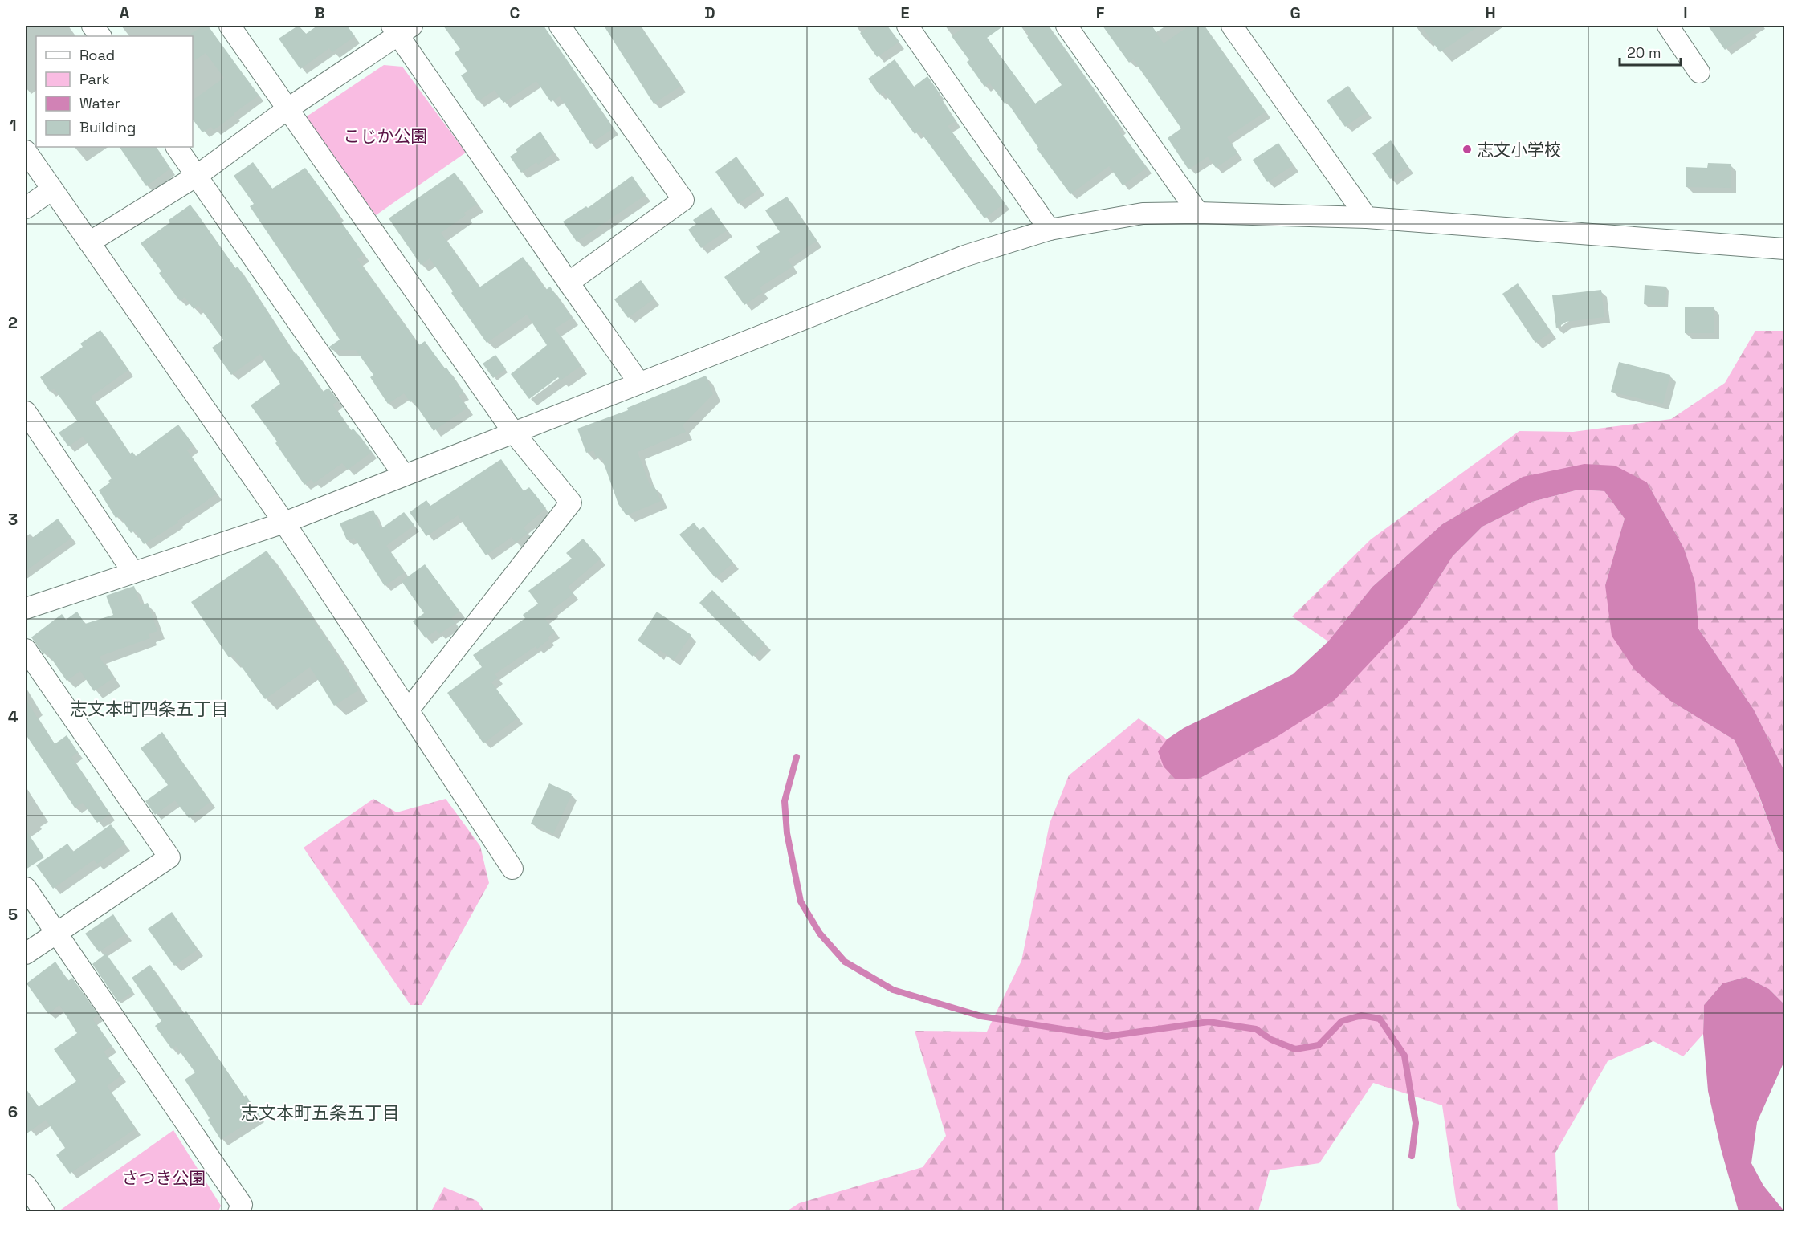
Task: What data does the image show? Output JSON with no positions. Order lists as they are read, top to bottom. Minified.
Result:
{"districts":["志文本町四条五丁目","志文本町五条五丁目"],"parks":["こじか公園","さつき公園"],"places":["志文小学校"],"legend":["Road","Park","Water","Building"],"scale_bar":"20 m","grid":{"columns":["A","B","C","D","E","F","G","H","I"],"rows":["1","2","3","4","5","6"]}}
